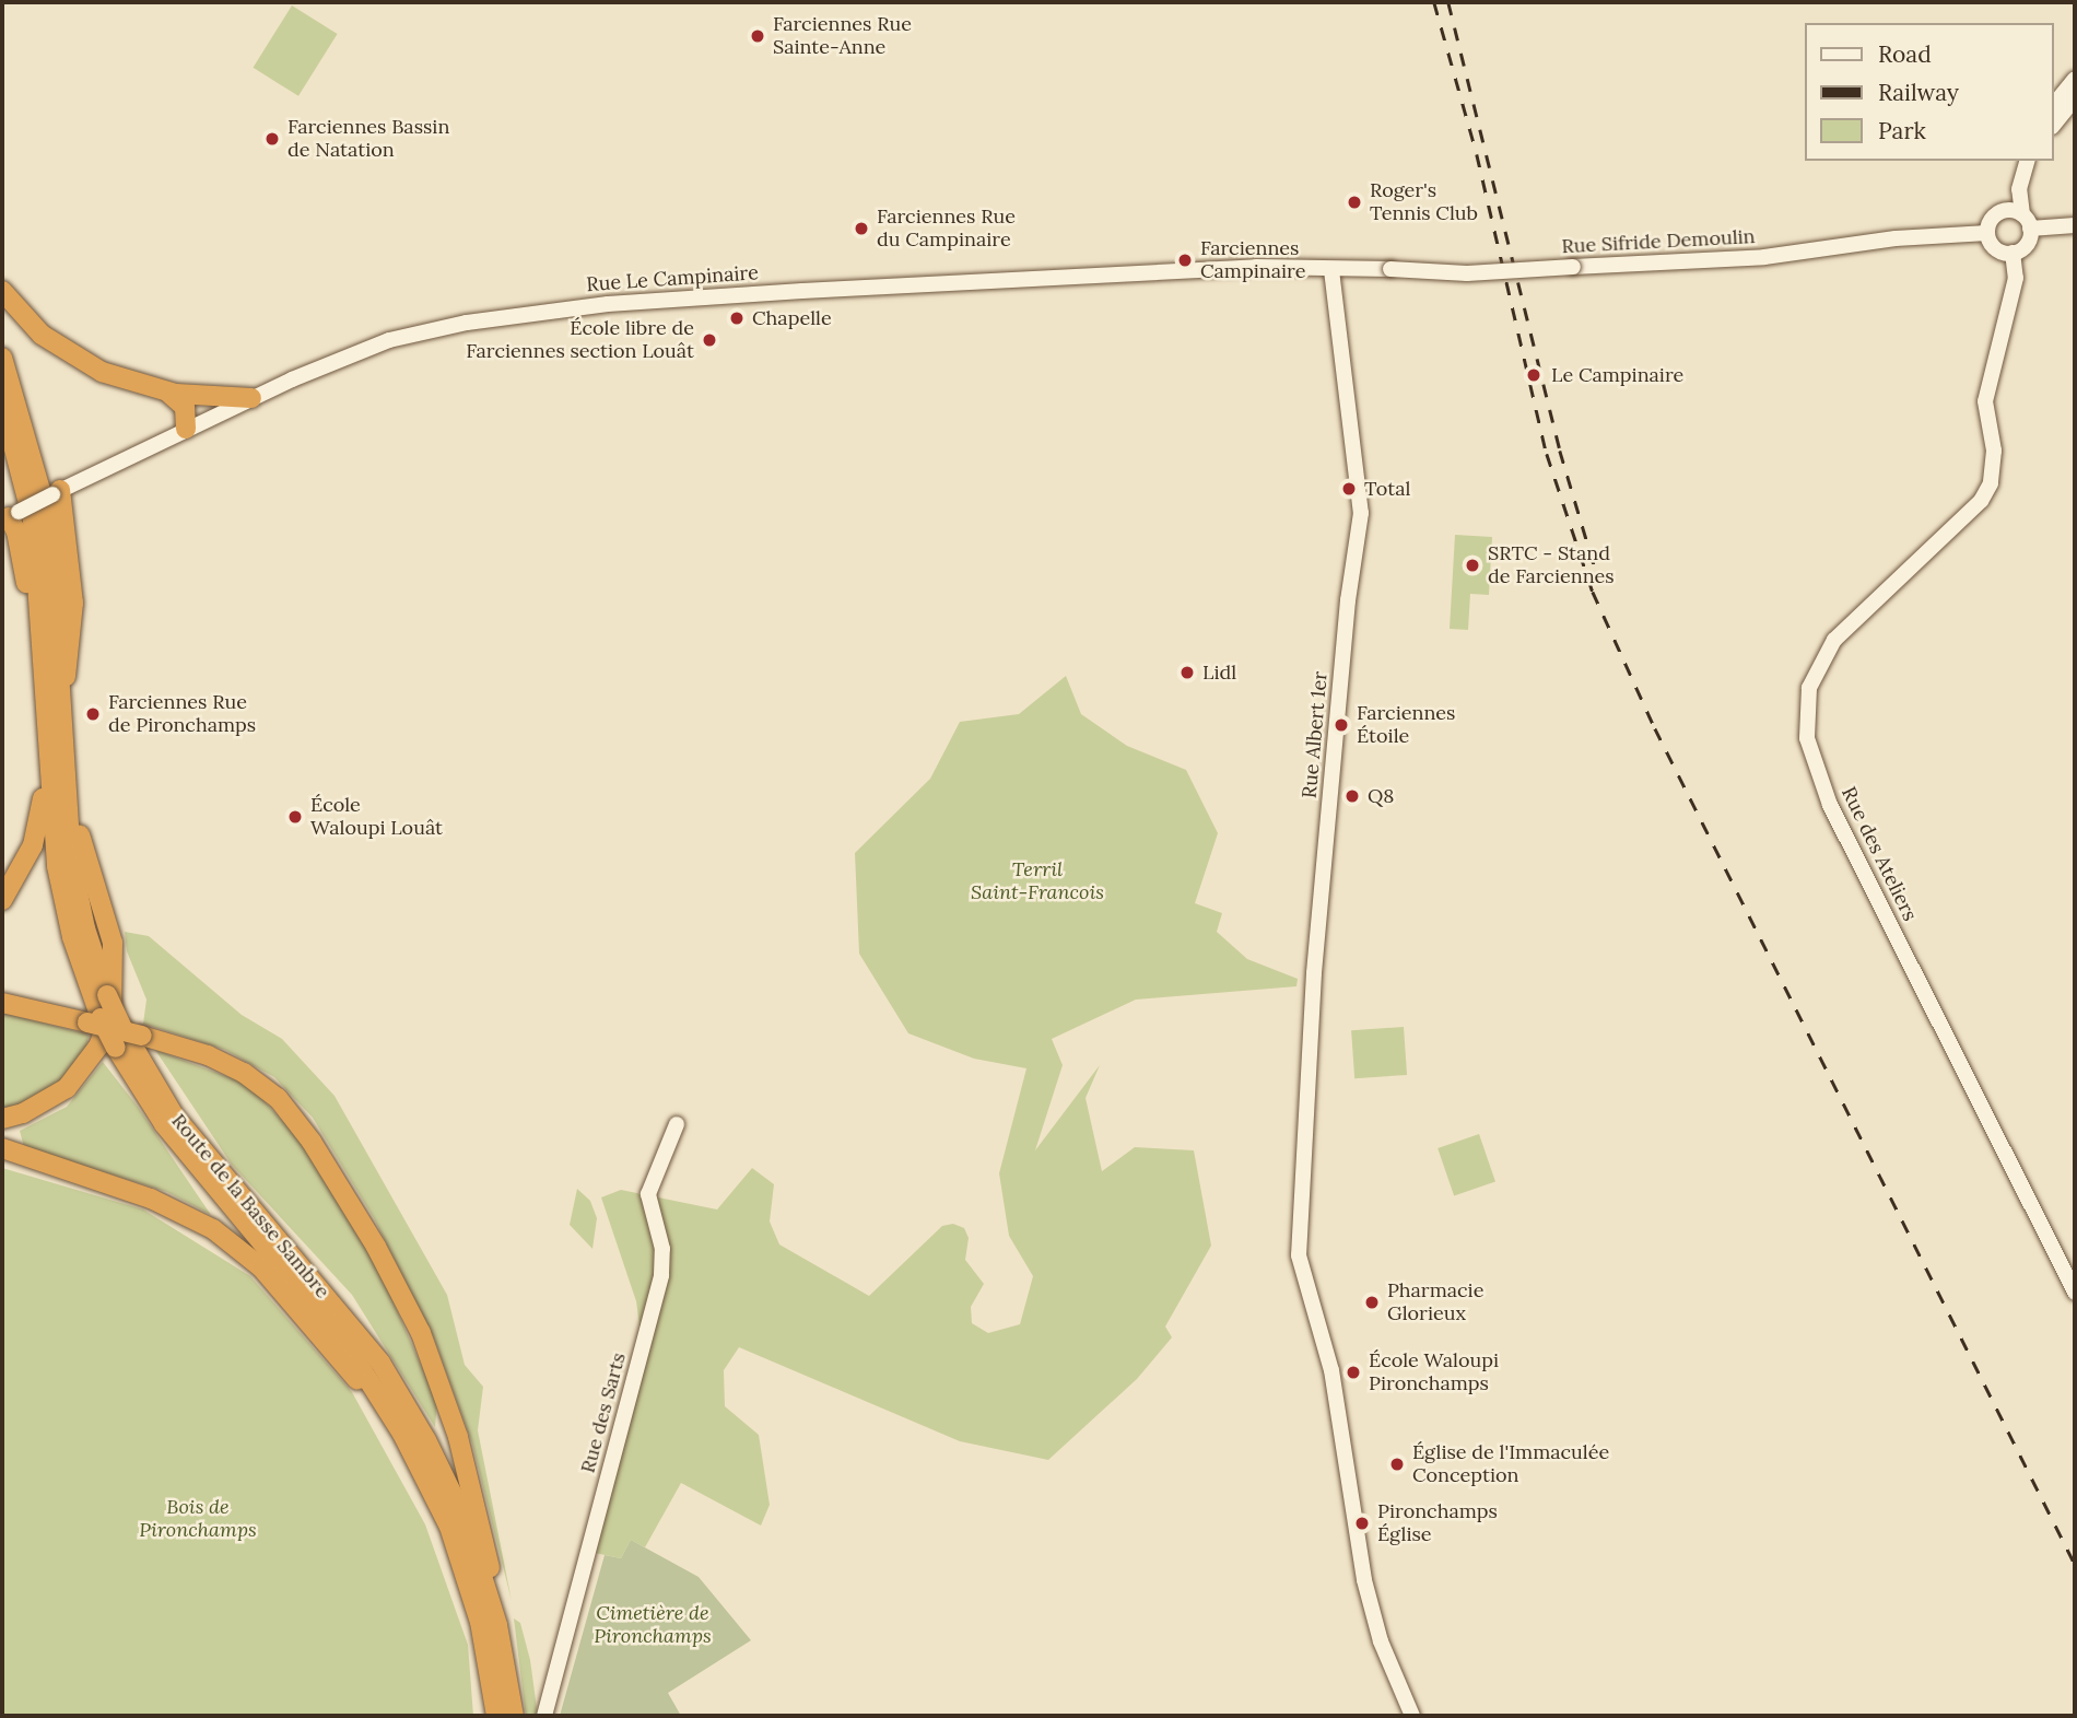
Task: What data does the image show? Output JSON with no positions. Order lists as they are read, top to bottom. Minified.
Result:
{"streets":{"highway":["Route de la Basse Sambre"],"main road":["Rue Sifride Demoulin","Rue Le Campinaire","Rue Albert 1er","Rue des Ateliers","Rue des Sarts"]},"crossings":[["Rue Sifride Demoulin","Rue Le Campinaire"],["Rue Sifride Demoulin","Rue Albert 1er"],["Rue Sifride Demoulin","Rue des Ateliers"],["Rue Le Campinaire","Rue Albert 1er"]],"parks":["Terril Saint-Francois","Bois de Pironchamps","Cimetière de Pironchamps"],"places":["Farciennes Rue Sainte-Anne","Farciennes Bassin de Natation","Roger's Tennis Club","Farciennes Rue du Campinaire","Farciennes Campinaire","Chapelle","École libre de Farciennes section Louât","Le Campinaire","Total","SRTC - Stand de Farciennes","Lidl","Farciennes Rue de Pironchamps","Farciennes Étoile","Q8","École Waloupi Louât","Pharmacie Glorieux","École Waloupi Pironchamps","Église de l'Immaculée Conception","Pironchamps Église"],"legend":["Road","Railway","Park"]}
